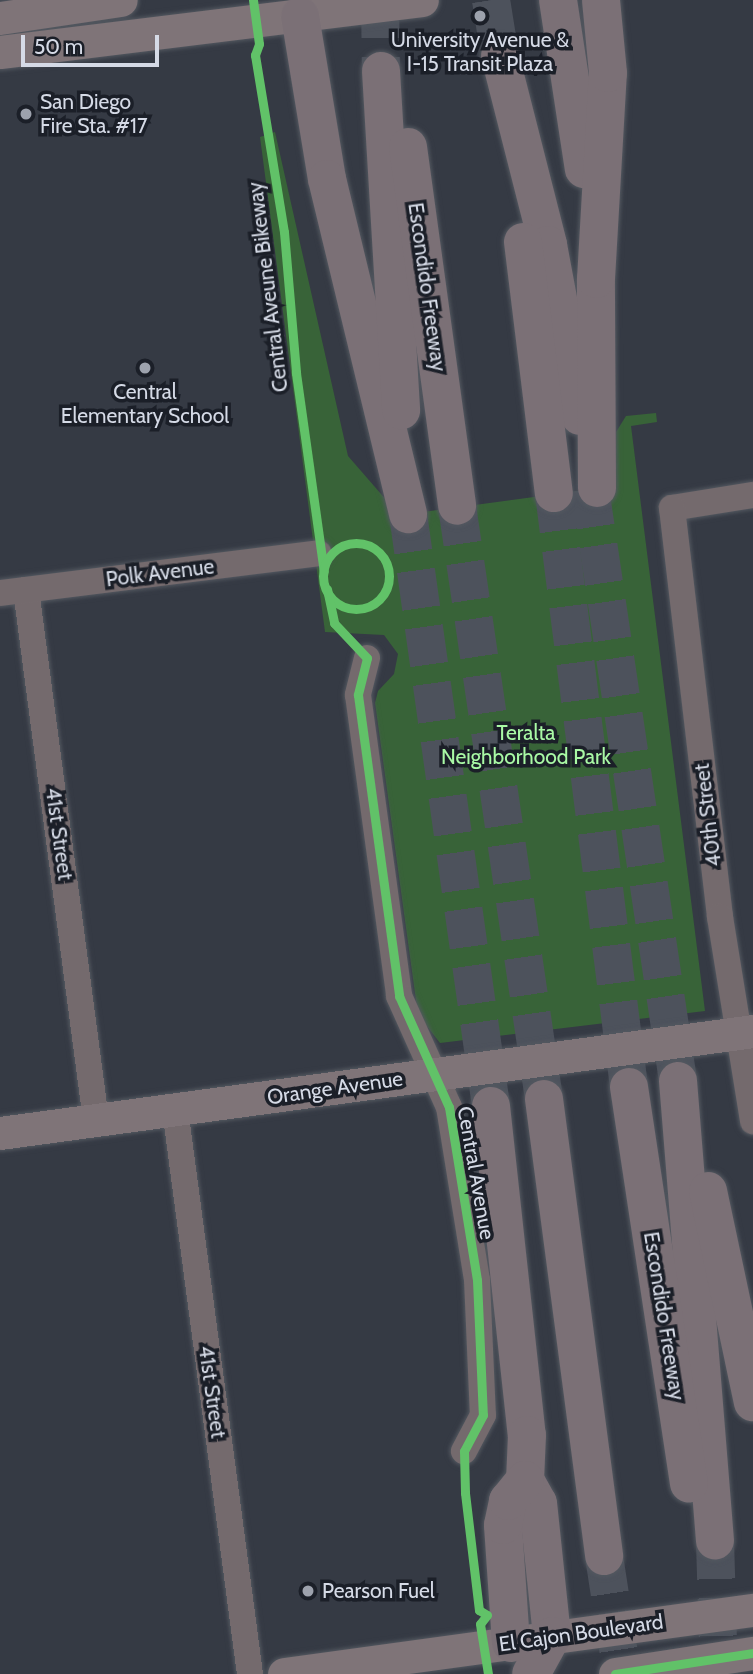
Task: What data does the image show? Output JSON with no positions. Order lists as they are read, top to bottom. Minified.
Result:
{"streets":{"highway":["Escondido Freeway"],"main road":["Orange Avenue","El Cajon Boulevard"],"street":["Polk Avenue","40th Street","41st Street","Central Avenue"],"cycle path":["Central Aveune Bikeway"]},"crossings":[["Polk Avenue","41st Street"],["40th Street","Orange Avenue"],["41st Street","Orange Avenue"],["Orange Avenue","Central Avenue"]],"parks":["Teralta Neighborhood Park"],"places":["University Avenue & I-15 Transit Plaza","San Diego Fire Sta. #17","Central Elementary School","Pearson Fuel"],"scale_bar":"50 m"}
